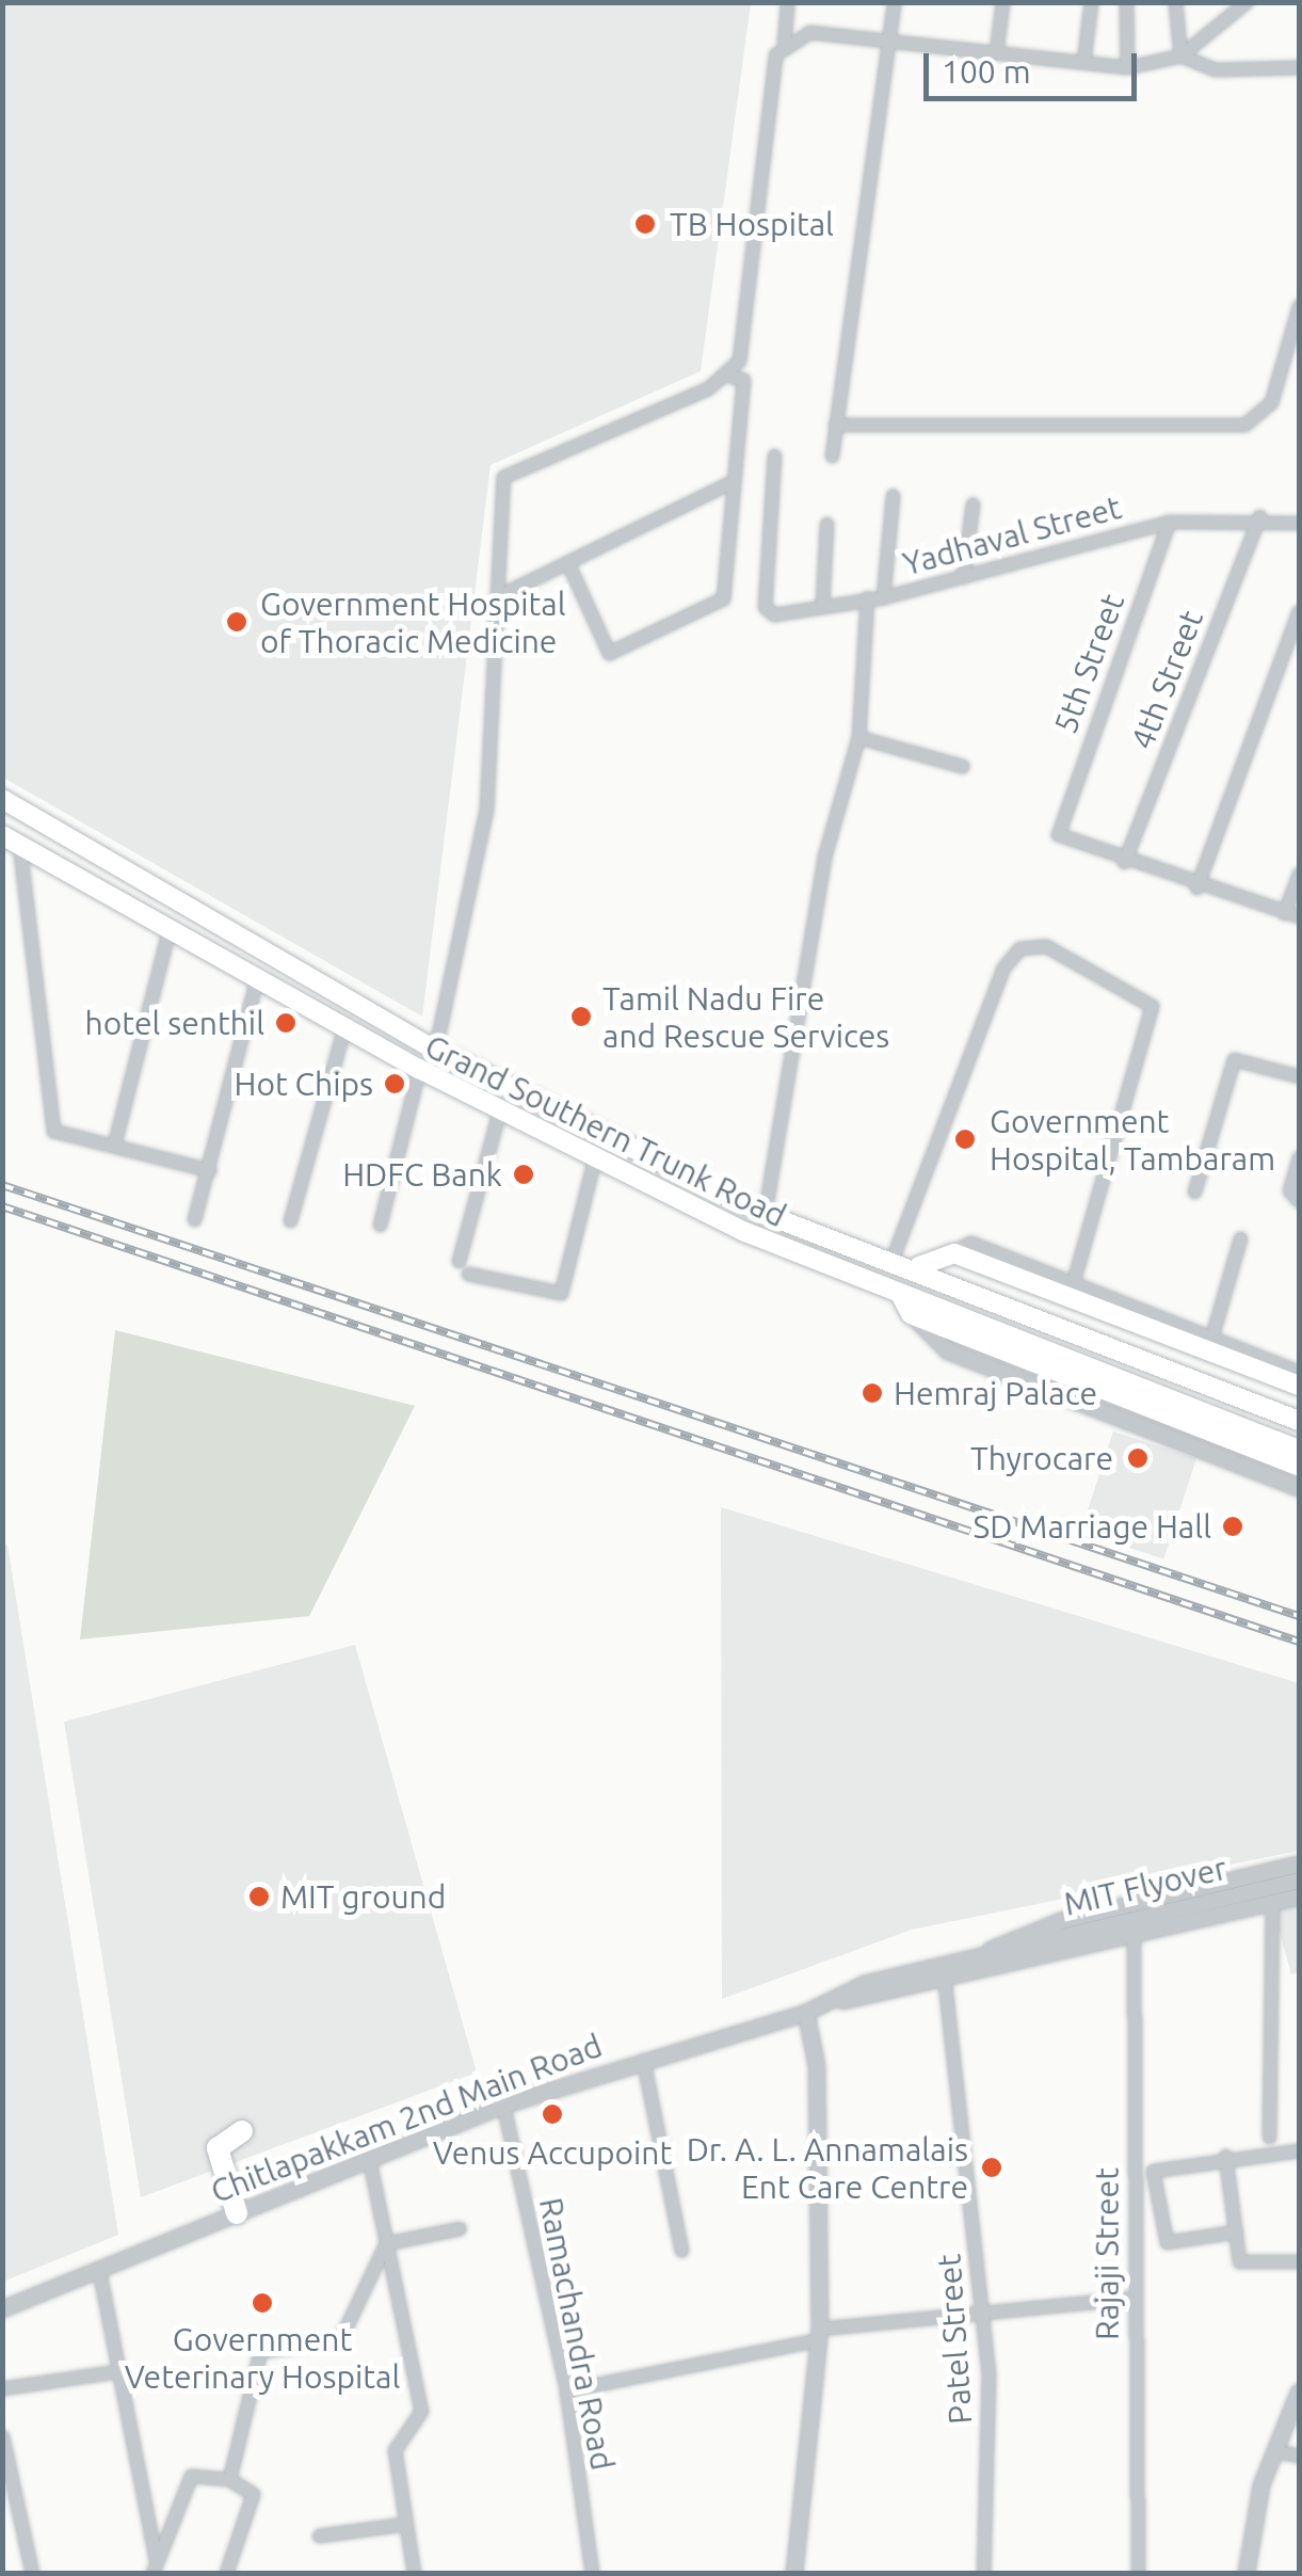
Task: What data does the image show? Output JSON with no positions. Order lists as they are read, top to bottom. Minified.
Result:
{"streets":{"main road":["Grand Southern Trunk Road"],"street":["Yadhaval Street","5th Street","4th Street","MIT Flyover","Chitlapakkam 2nd Main Road","Rajaji Street","Ramachandra Road","Patel Street"]},"crossings":[["Yadhaval Street","5th Street"],["Yadhaval Street","4th Street"],["5th Street","4th Street"],["Chitlapakkam 2nd Main Road","Ramachandra Road"]],"places":["TB Hospital","Government Hospital of Thoracic Medicine","Tamil Nadu Fire and Rescue Services","hotel senthil","Hot Chips","Government Hospital, Tambaram","HDFC Bank","Hemraj Palace","Thyrocare","SD Marriage Hall","MIT ground","Venus Accupoint","Dr. A. L. Annamalais Ent Care Centre","Government Veterinary Hospital"],"scale_bar":"100 m"}
